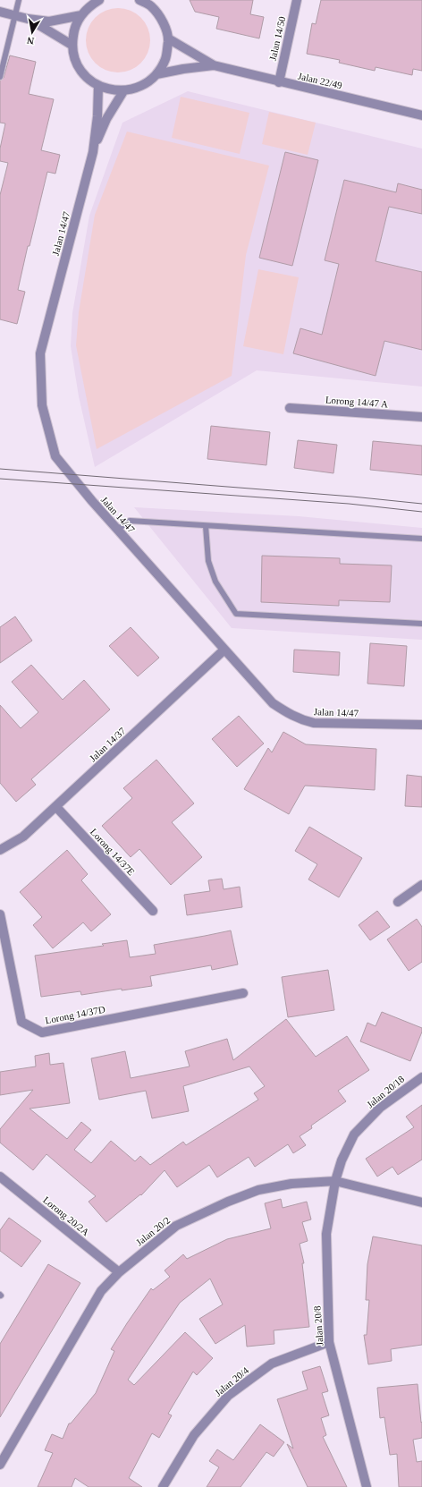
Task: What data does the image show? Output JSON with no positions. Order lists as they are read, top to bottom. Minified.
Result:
{"streets":{"street":["Jalan 14/50","Jalan 22/49","Jalan 14/47","Lorong 14/47 A","Jalan 14/37","Lorong 14/37E","Lorong 14/37D","Jalan 20/18","Lorong 20/2A","Jalan 20/2","Jalan 20/8","Jalan 20/4"]},"crossings":[["Jalan 14/50","Jalan 22/49"],["Jalan 14/47","Jalan 14/37"],["Jalan 14/37","Lorong 14/37E"],["Jalan 20/18","Jalan 20/2"],["Jalan 20/18","Jalan 20/8"],["Lorong 20/2A","Jalan 20/2"],["Jalan 20/2","Jalan 20/8"],["Jalan 20/8","Jalan 20/4"]],"north":"bottom"}
